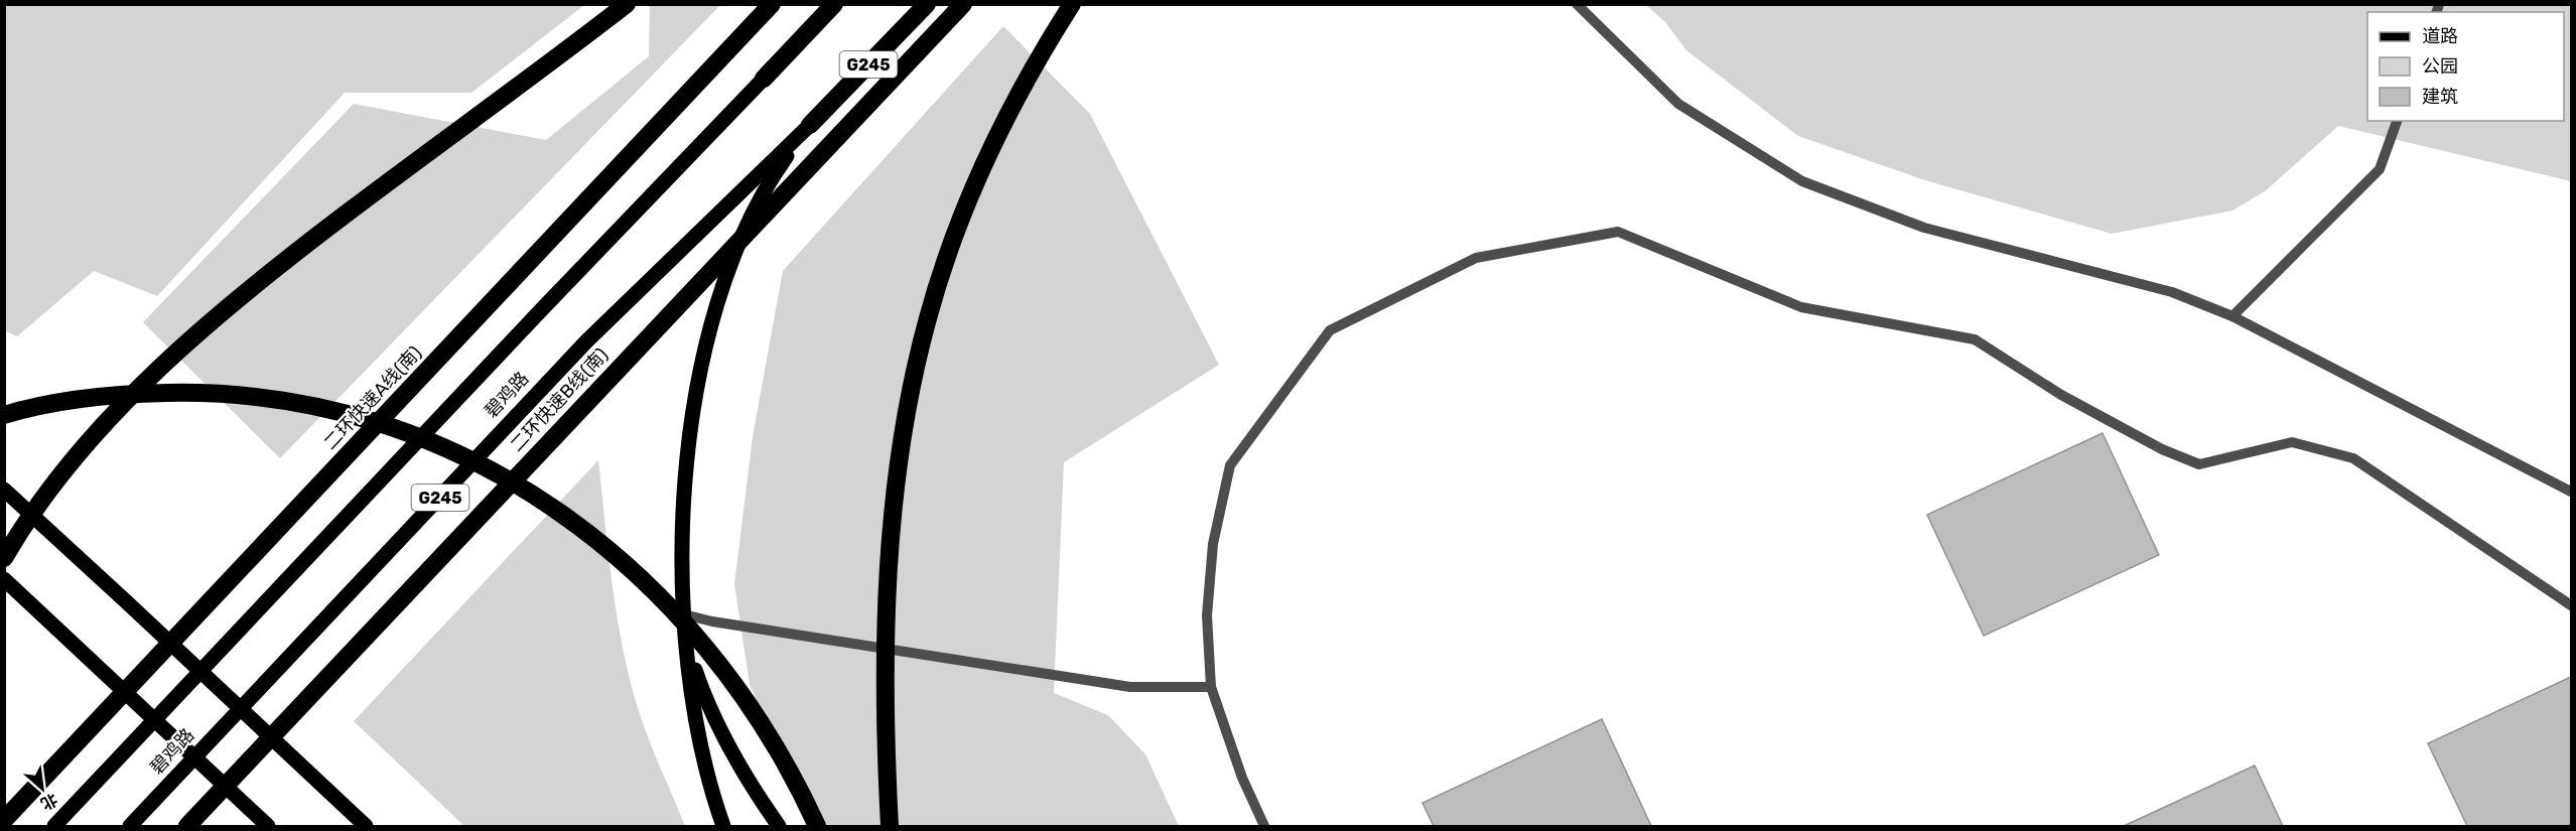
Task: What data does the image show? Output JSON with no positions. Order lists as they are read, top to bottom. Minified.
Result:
{"streets":{"highway":["G245","碧鸡路","二环快速A线(南)","二环快速B线(南)"]},"legend":["道路","公园","建筑"],"north":"bottom right"}
